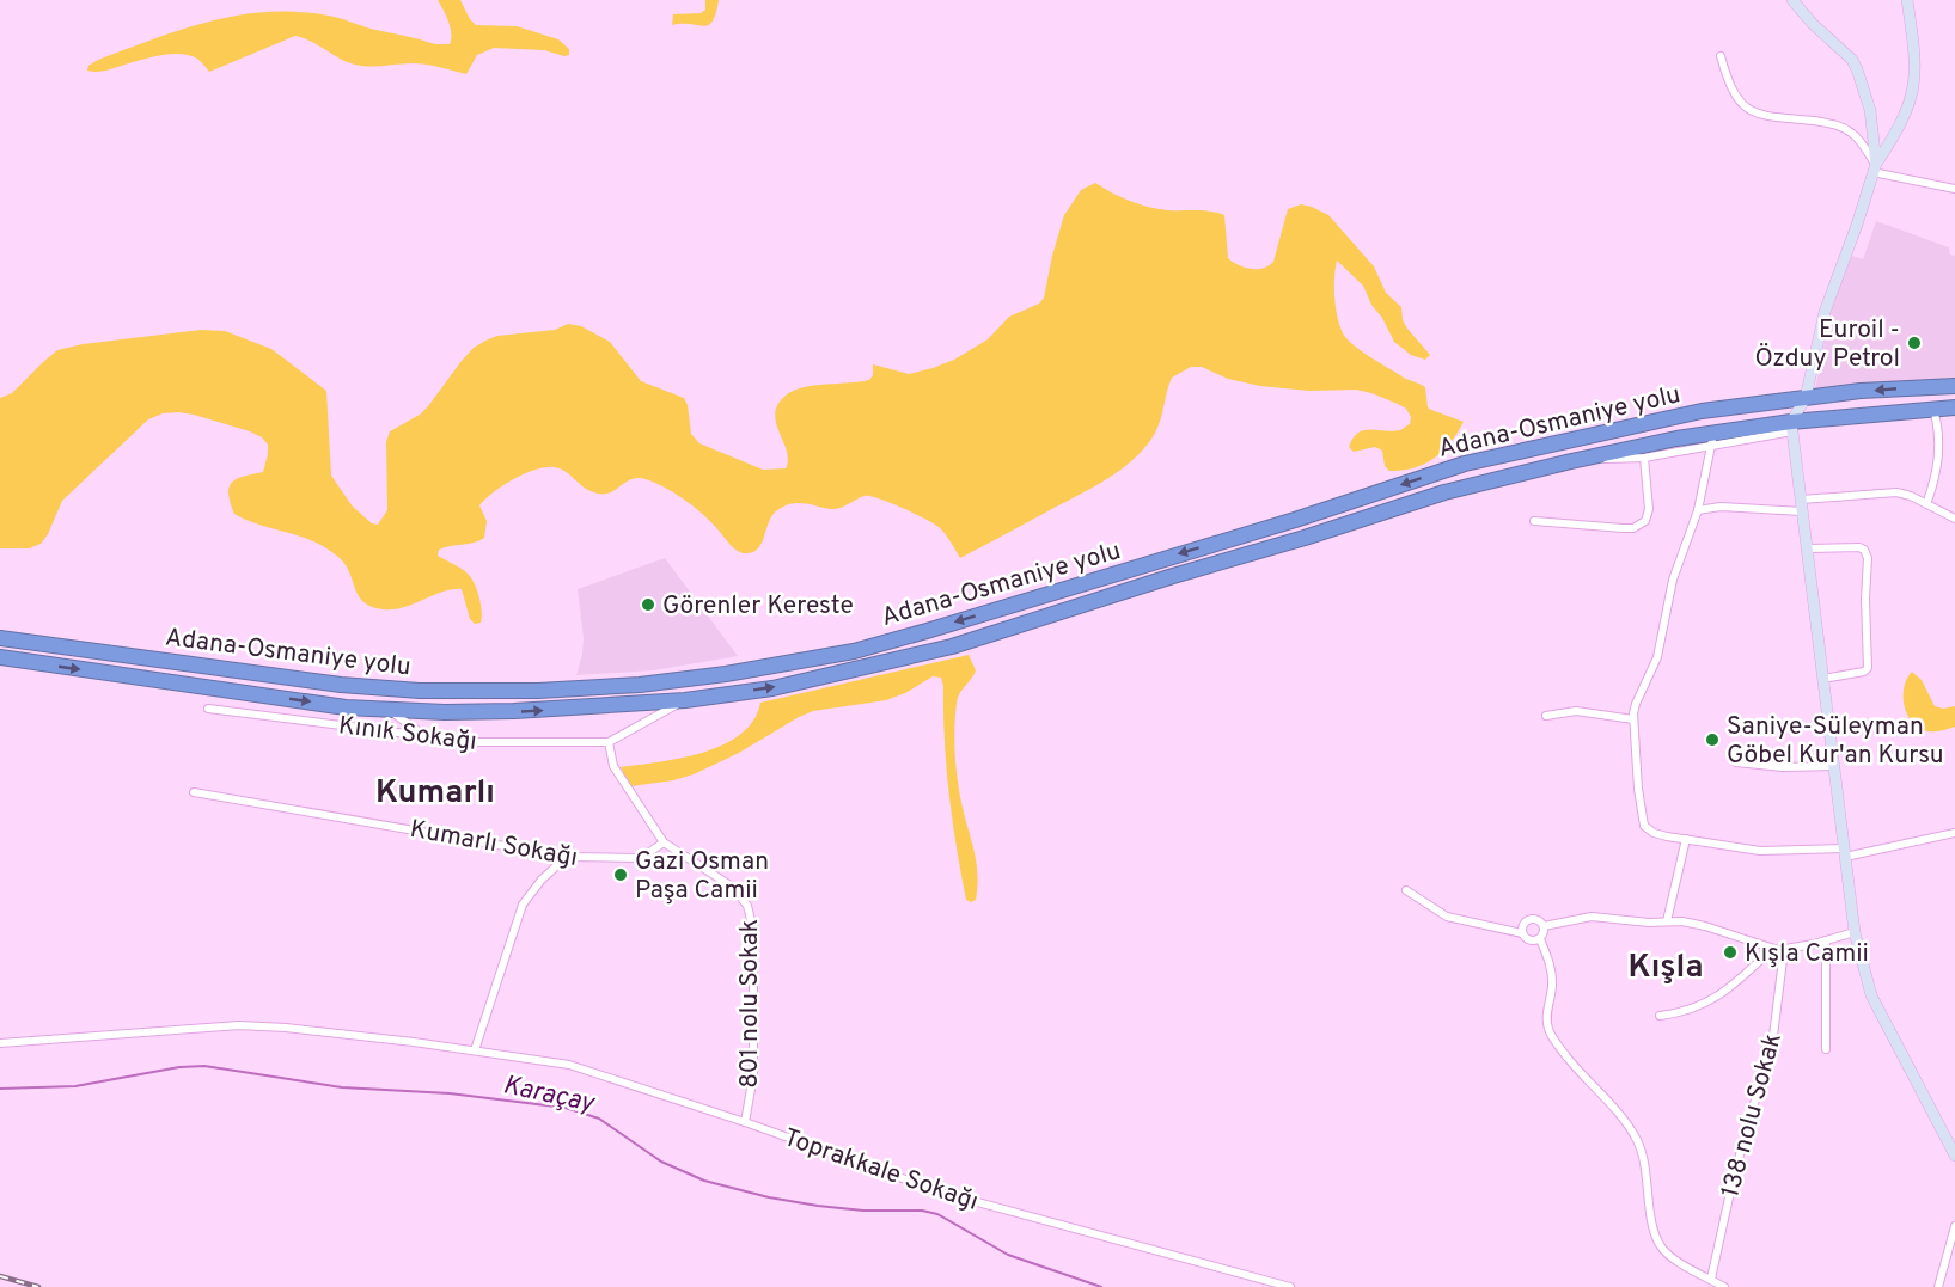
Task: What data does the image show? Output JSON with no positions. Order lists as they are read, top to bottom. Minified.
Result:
{"streets":{"highway":["Adana-Osmaniye yolu"],"street":["Kınık Sokağı","Kumarlı Sokağı","801 nolu Sokak","138 nolu Sokak","Toprakkale Sokağı"]},"crossings":[["Adana-Osmaniye yolu","Kınık Sokağı"],["Kumarlı Sokağı","801 nolu Sokak"],["801 nolu Sokak","Toprakkale Sokağı"]],"districts":["Kumarlı","Kışla"],"water":["Karaçay"],"places":["Euroil - Özduy Petrol","Görenler Kereste","Saniye-Süleyman Göbel Kur'an Kursu","Gazi Osman Paşa Camii","Kışla Camii"]}
